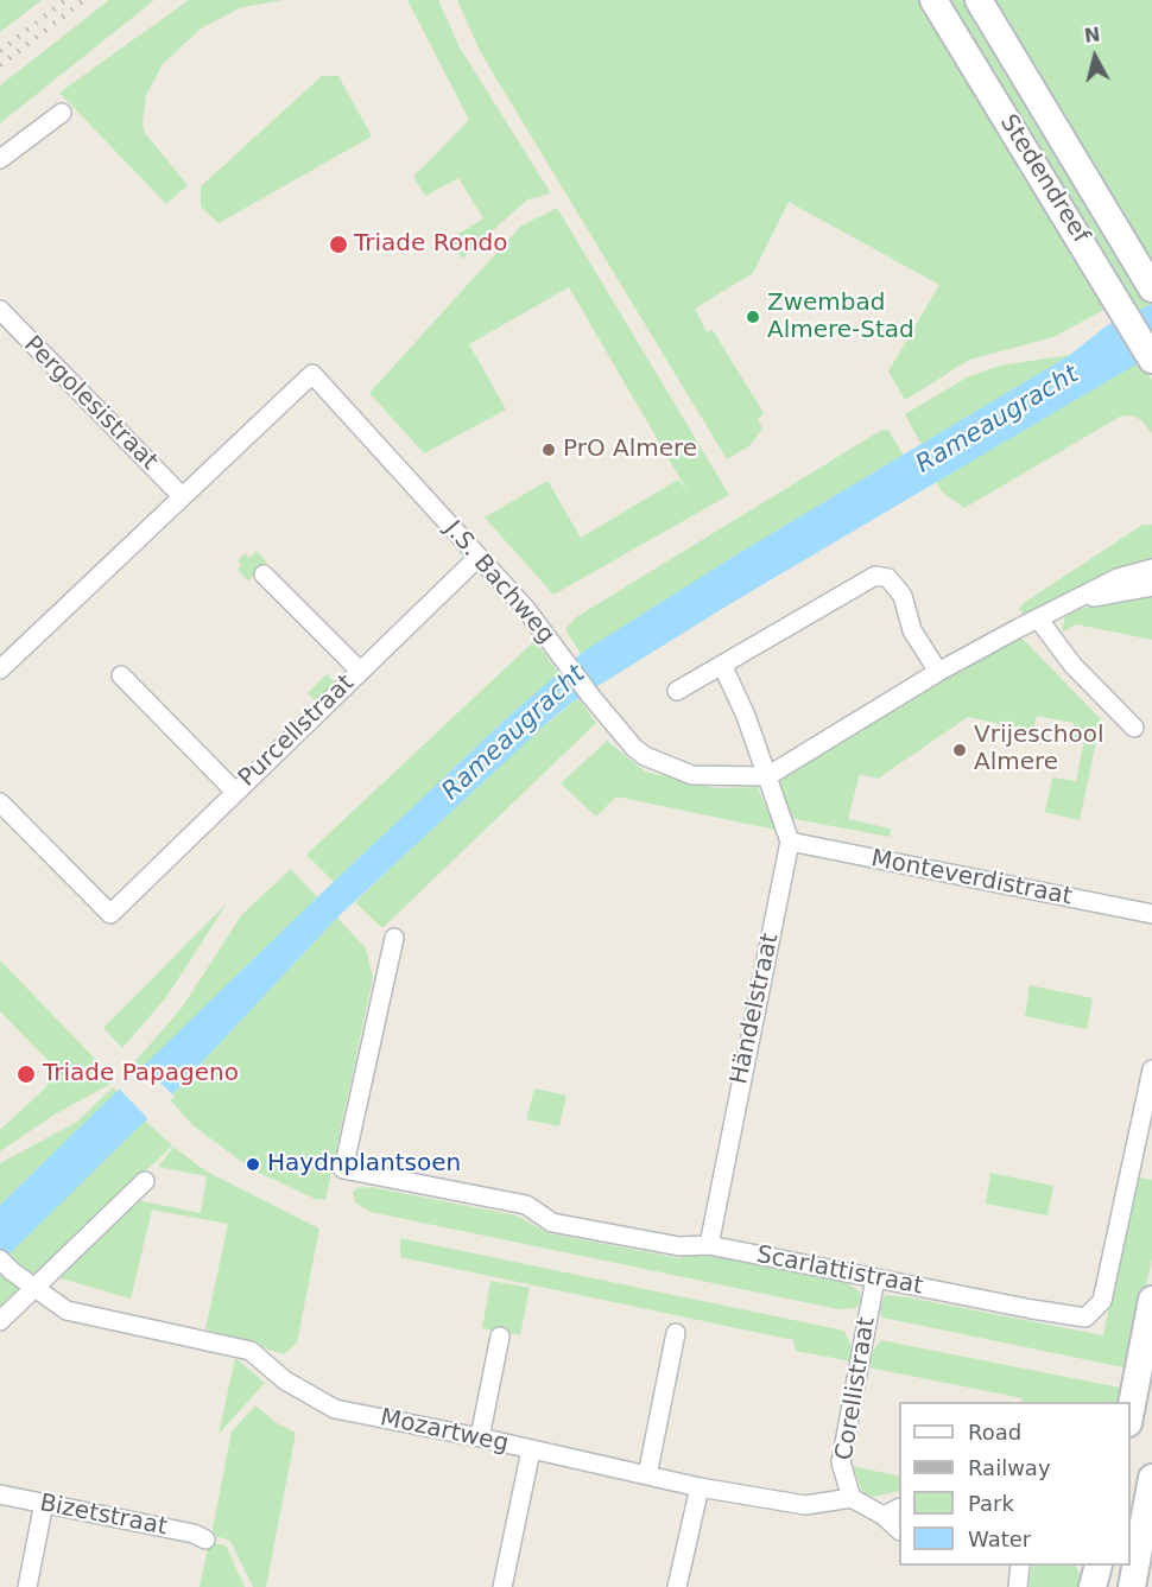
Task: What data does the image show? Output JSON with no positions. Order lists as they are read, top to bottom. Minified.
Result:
{"streets":{"main road":["Stedendreef"],"street":["Pergolesistraat","J.S. Bachweg","Purcellstraat","Monteverdistraat","Händelstraat","Scarlattistraat","Corellistraat","Mozartweg","Bizetstraat"]},"crossings":[["Pergolesistraat","J.S. Bachweg"],["J.S. Bachweg","Purcellstraat"],["Monteverdistraat","Händelstraat"],["Händelstraat","Scarlattistraat"],["Scarlattistraat","Corellistraat"],["Corellistraat","Mozartweg"]],"water":["Rameaugracht"],"places":["Triade Rondo","Zwembad Almere-Stad","PrO Almere","Vrijeschool Almere","Triade Papageno","Haydnplantsoen"],"legend":["Road","Railway","Park","Water"],"north":"top"}
